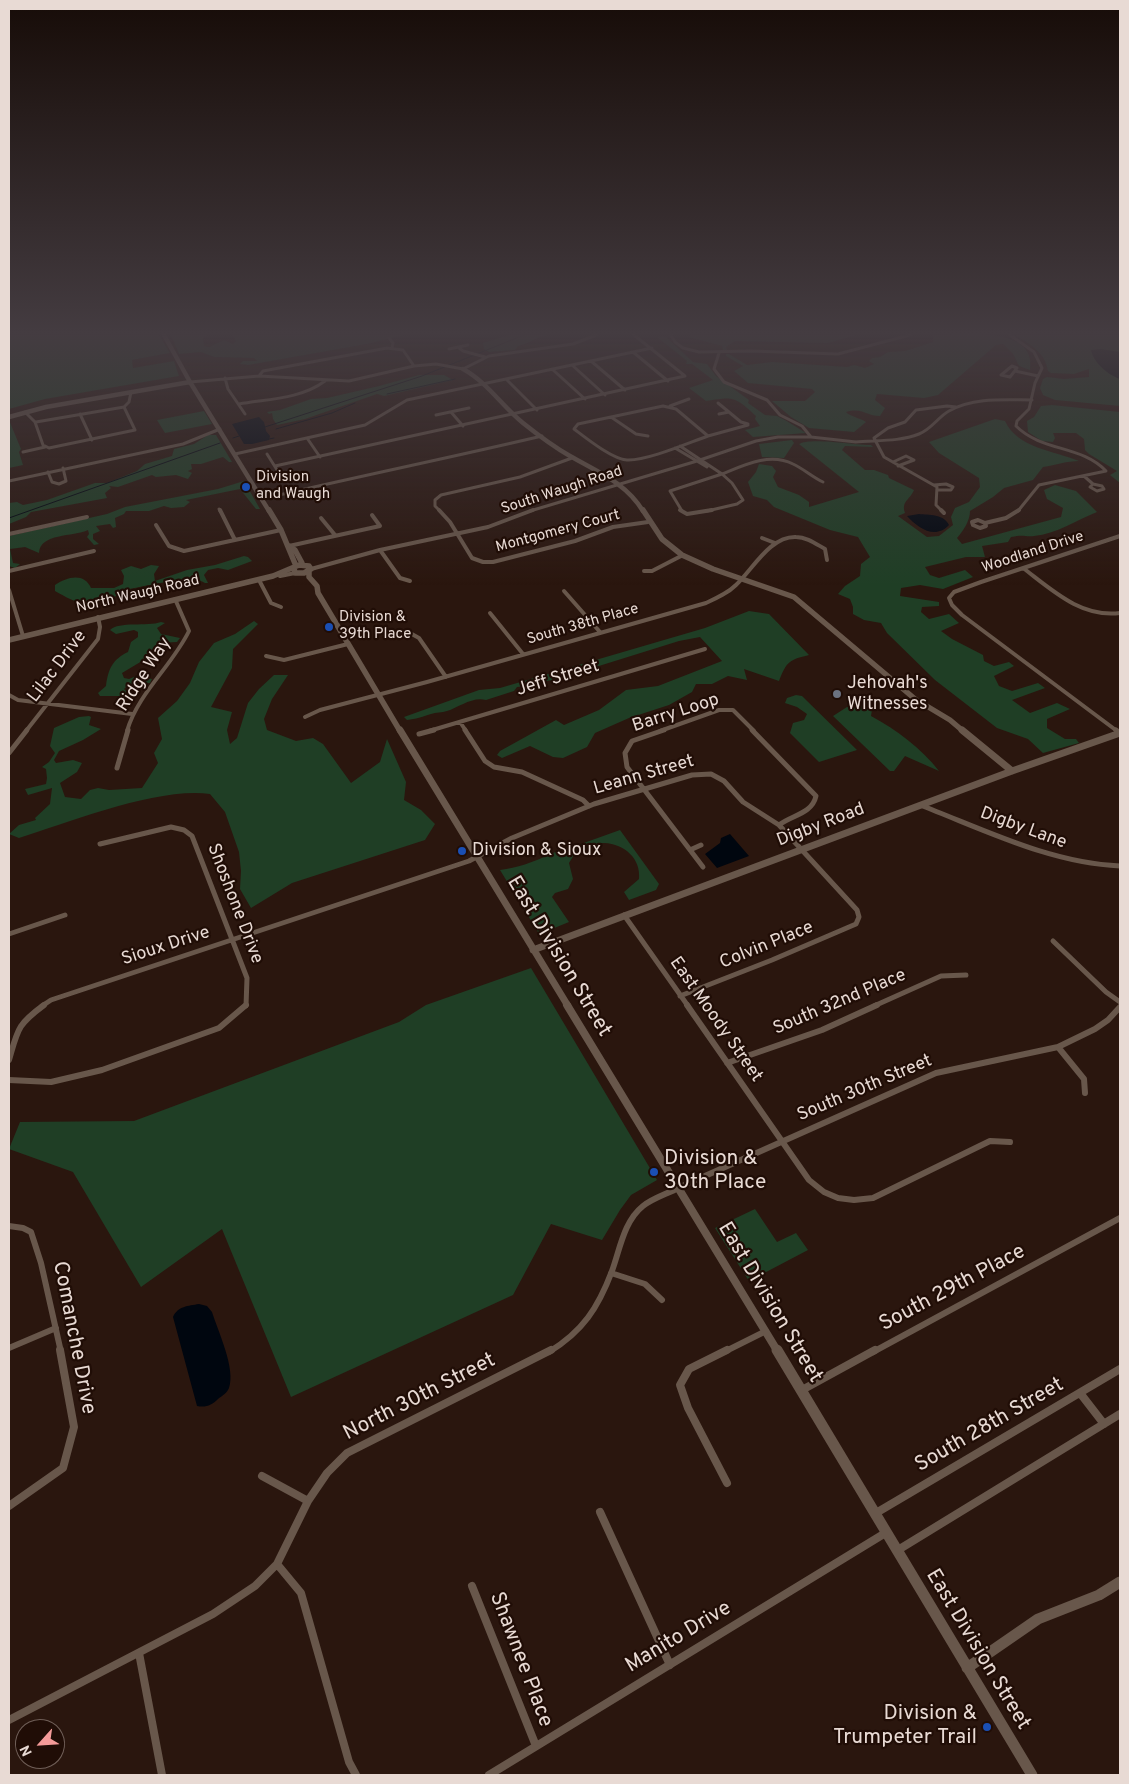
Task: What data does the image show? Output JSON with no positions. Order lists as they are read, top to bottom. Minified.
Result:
{"streets":{"street":["South Waugh Road","Montgomery Court","Woodland Drive","North Waugh Road","South 38th Place","Lilac Drive","Ridge Way","Jeff Street","Barry Loop","Leann Street","Digby Road","Digby Lane","Shoshone Drive","Colvin Place","Sioux Drive","East Division Street","South 32nd Place","East Moody Street","South 30th Street","South 29th Place","Comanche Drive","North 30th Street","South 28th Street","Manito Drive","Shawnee Place"]},"crossings":[["South Waugh Road","Montgomery Court"],["South Waugh Road","East Division Street"],["Woodland Drive","Digby Road"],["North Waugh Road","Lilac Drive"],["North Waugh Road","Ridge Way"],["North Waugh Road","East Division Street"],["South 38th Place","East Division Street"],["Barry Loop","Leann Street"],["Leann Street","Digby Road"],["Leann Street","Colvin Place"],["Leann Street","Sioux Drive"],["Leann Street","East Division Street"],["Digby Road","Digby Lane"],["Digby Road","East Division Street"],["Digby Road","East Moody Street"],["Shoshone Drive","Sioux Drive"],["Colvin Place","East Moody Street"],["Sioux Drive","East Division Street"],["East Division Street","South 30th Street"],["East Division Street","South 29th Place"],["East Division Street","North 30th Street"],["East Division Street","South 28th Street"],["East Division Street","Manito Drive"],["South 32nd Place","East Moody Street"],["East Moody Street","South 30th Street"],["South 30th Street","North 30th Street"],["Manito Drive","Shawnee Place"]],"places":["Division and Waugh","Division & 39th Place","Jehovah's Witnesses","Division & Sioux","Division & 30th Place","Division & Trumpeter Trail"],"north":"bottom left"}
